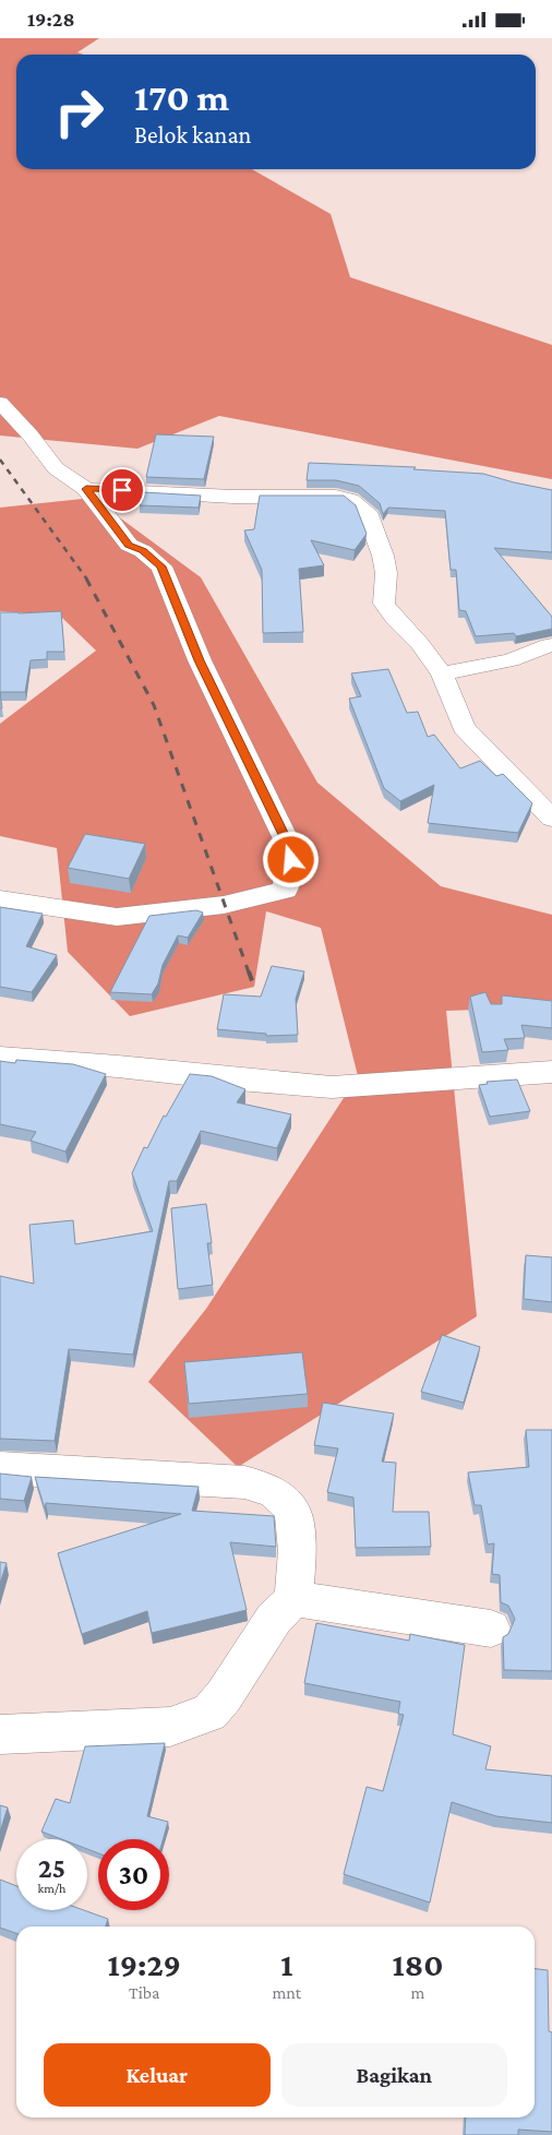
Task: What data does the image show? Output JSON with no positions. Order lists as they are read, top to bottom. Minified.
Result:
{"page":{"status":"19:28","turn":["170 m","Belok kanan"],"speed":"25 km/h","limit":"30","eta":["19:29","Tiba","1","mnt","180","m"],"buttons":["Keluar","Bagikan"]}}
